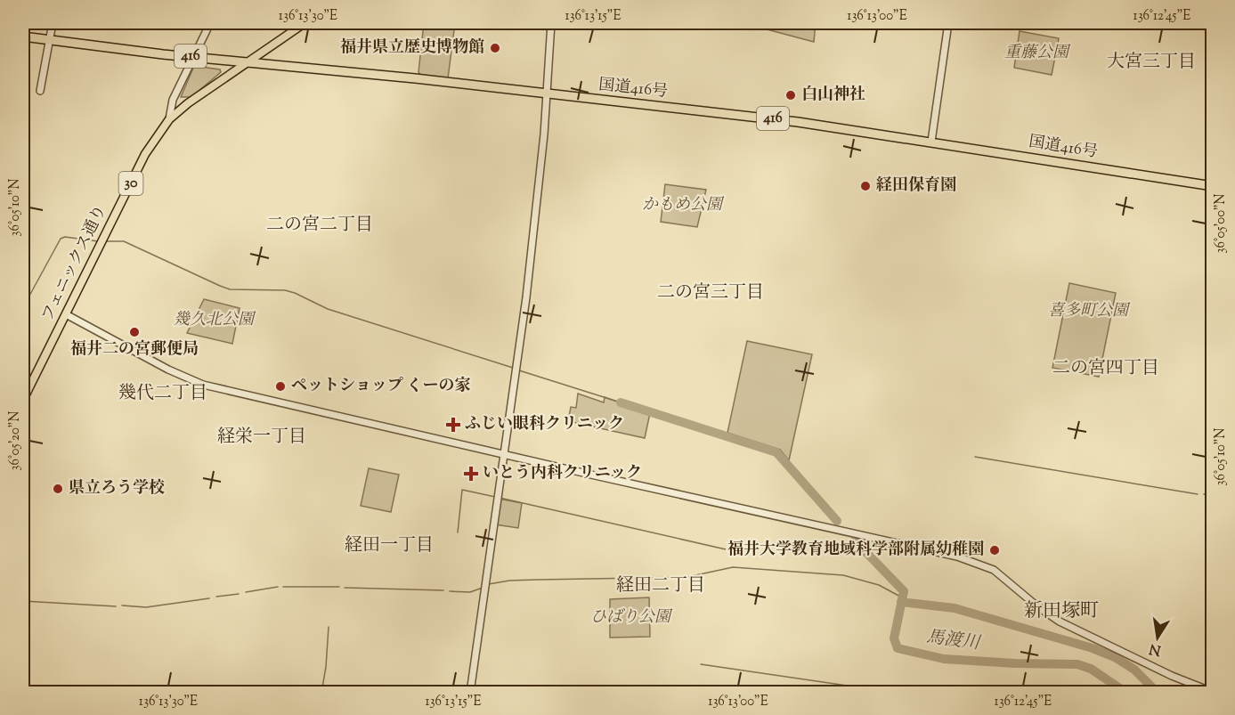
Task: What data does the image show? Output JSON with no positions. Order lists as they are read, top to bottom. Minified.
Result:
{"streets":{"highway":["416","国道416号"],"main road":["30","フェニックス通り"]},"crossings":[["国道416号","フェニックス通り"]],"districts":["大宮三丁目","二の宮二丁目","二の宮三丁目","二の宮四丁目","幾代二丁目","経栄一丁目","経田一丁目","経田二丁目","新田塚町"],"water":["馬渡川"],"parks":["重藤公園","かもめ公園","喜多町公園","幾久北公園","ひばり公園"],"places":{"other":["福井県立歴史博物館","白山神社","経田保育園","福井二の宮郵便局","ペットショップ くーの家","県立ろう学校","福井大学教育地域科学部附属幼稚園"],"health":["ふじい眼科クリニック","いとう内科クリニック"]},"north":"bottom","coordinates":["136°13'30\"E","136°13'15\"E","136°13'00\"E","136°12'45\"E","36°05'10\"N","36°05'00\"N","36°05'20\"N"]}
